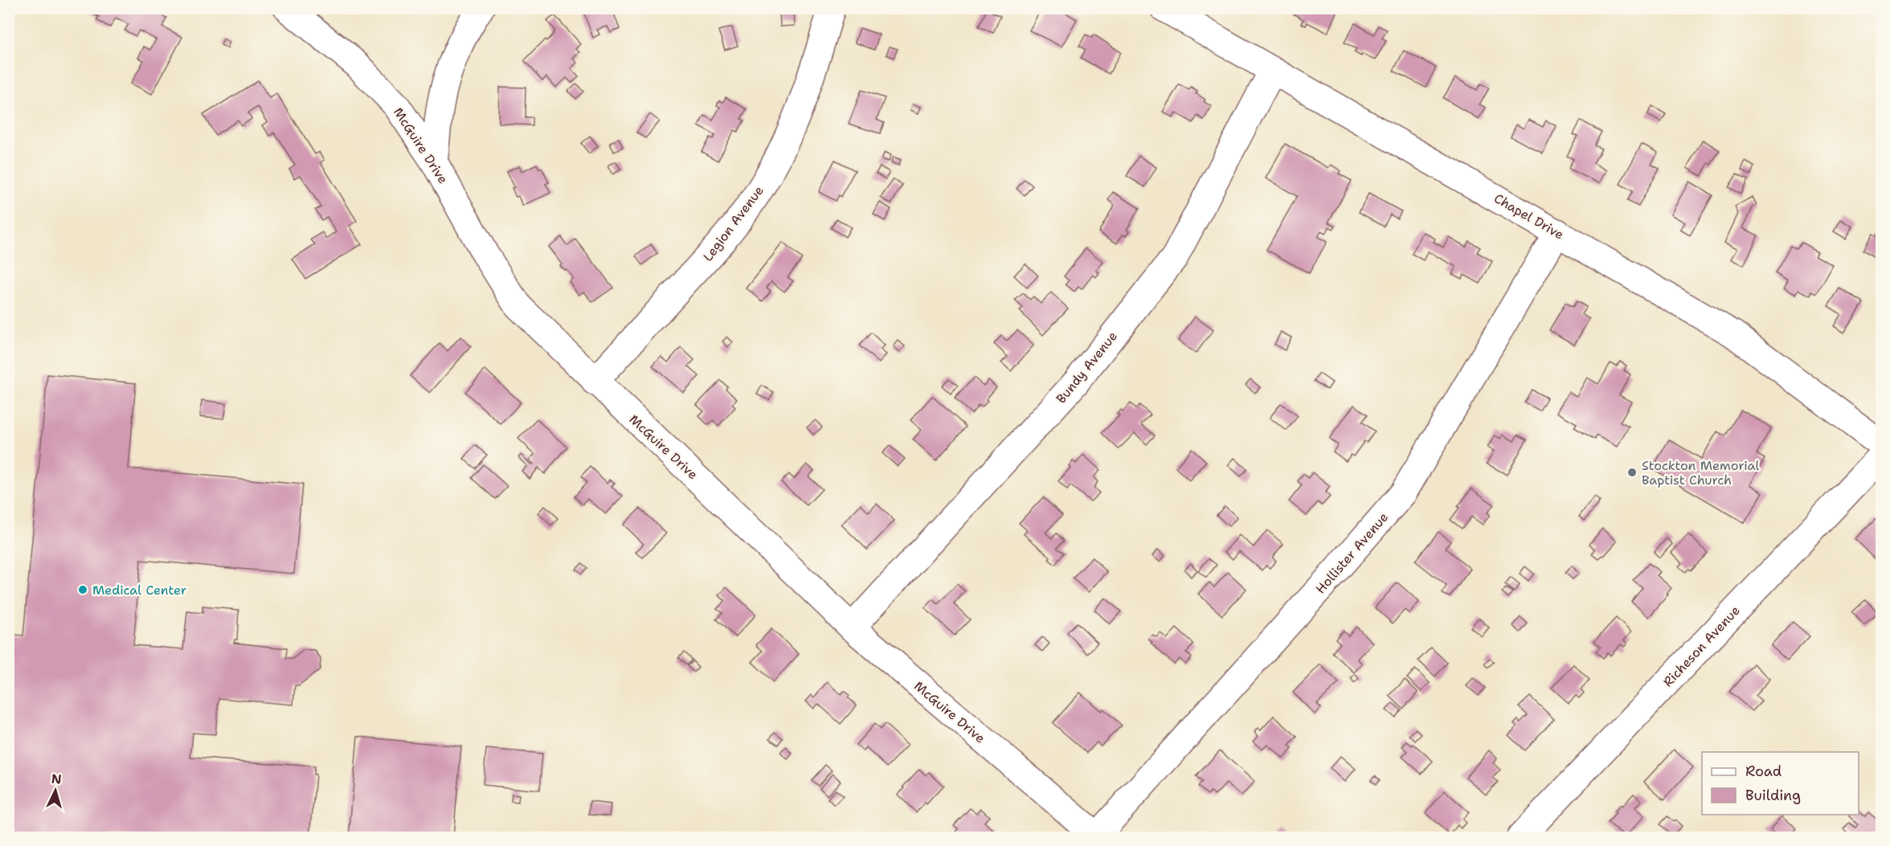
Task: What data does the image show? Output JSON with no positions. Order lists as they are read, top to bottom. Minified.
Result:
{"streets":{"street":["McGuire Drive","Chapel Drive","Legion Avenue","Bundy Avenue","Hollister Avenue","Richeson Avenue"]},"crossings":[["McGuire Drive","Legion Avenue"],["McGuire Drive","Bundy Avenue"],["McGuire Drive","Hollister Avenue"],["Chapel Drive","Bundy Avenue"],["Chapel Drive","Hollister Avenue"]],"places":["Stockton Memorial Baptist Church","Medical Center"],"legend":["Road","Building"],"north":"top"}
